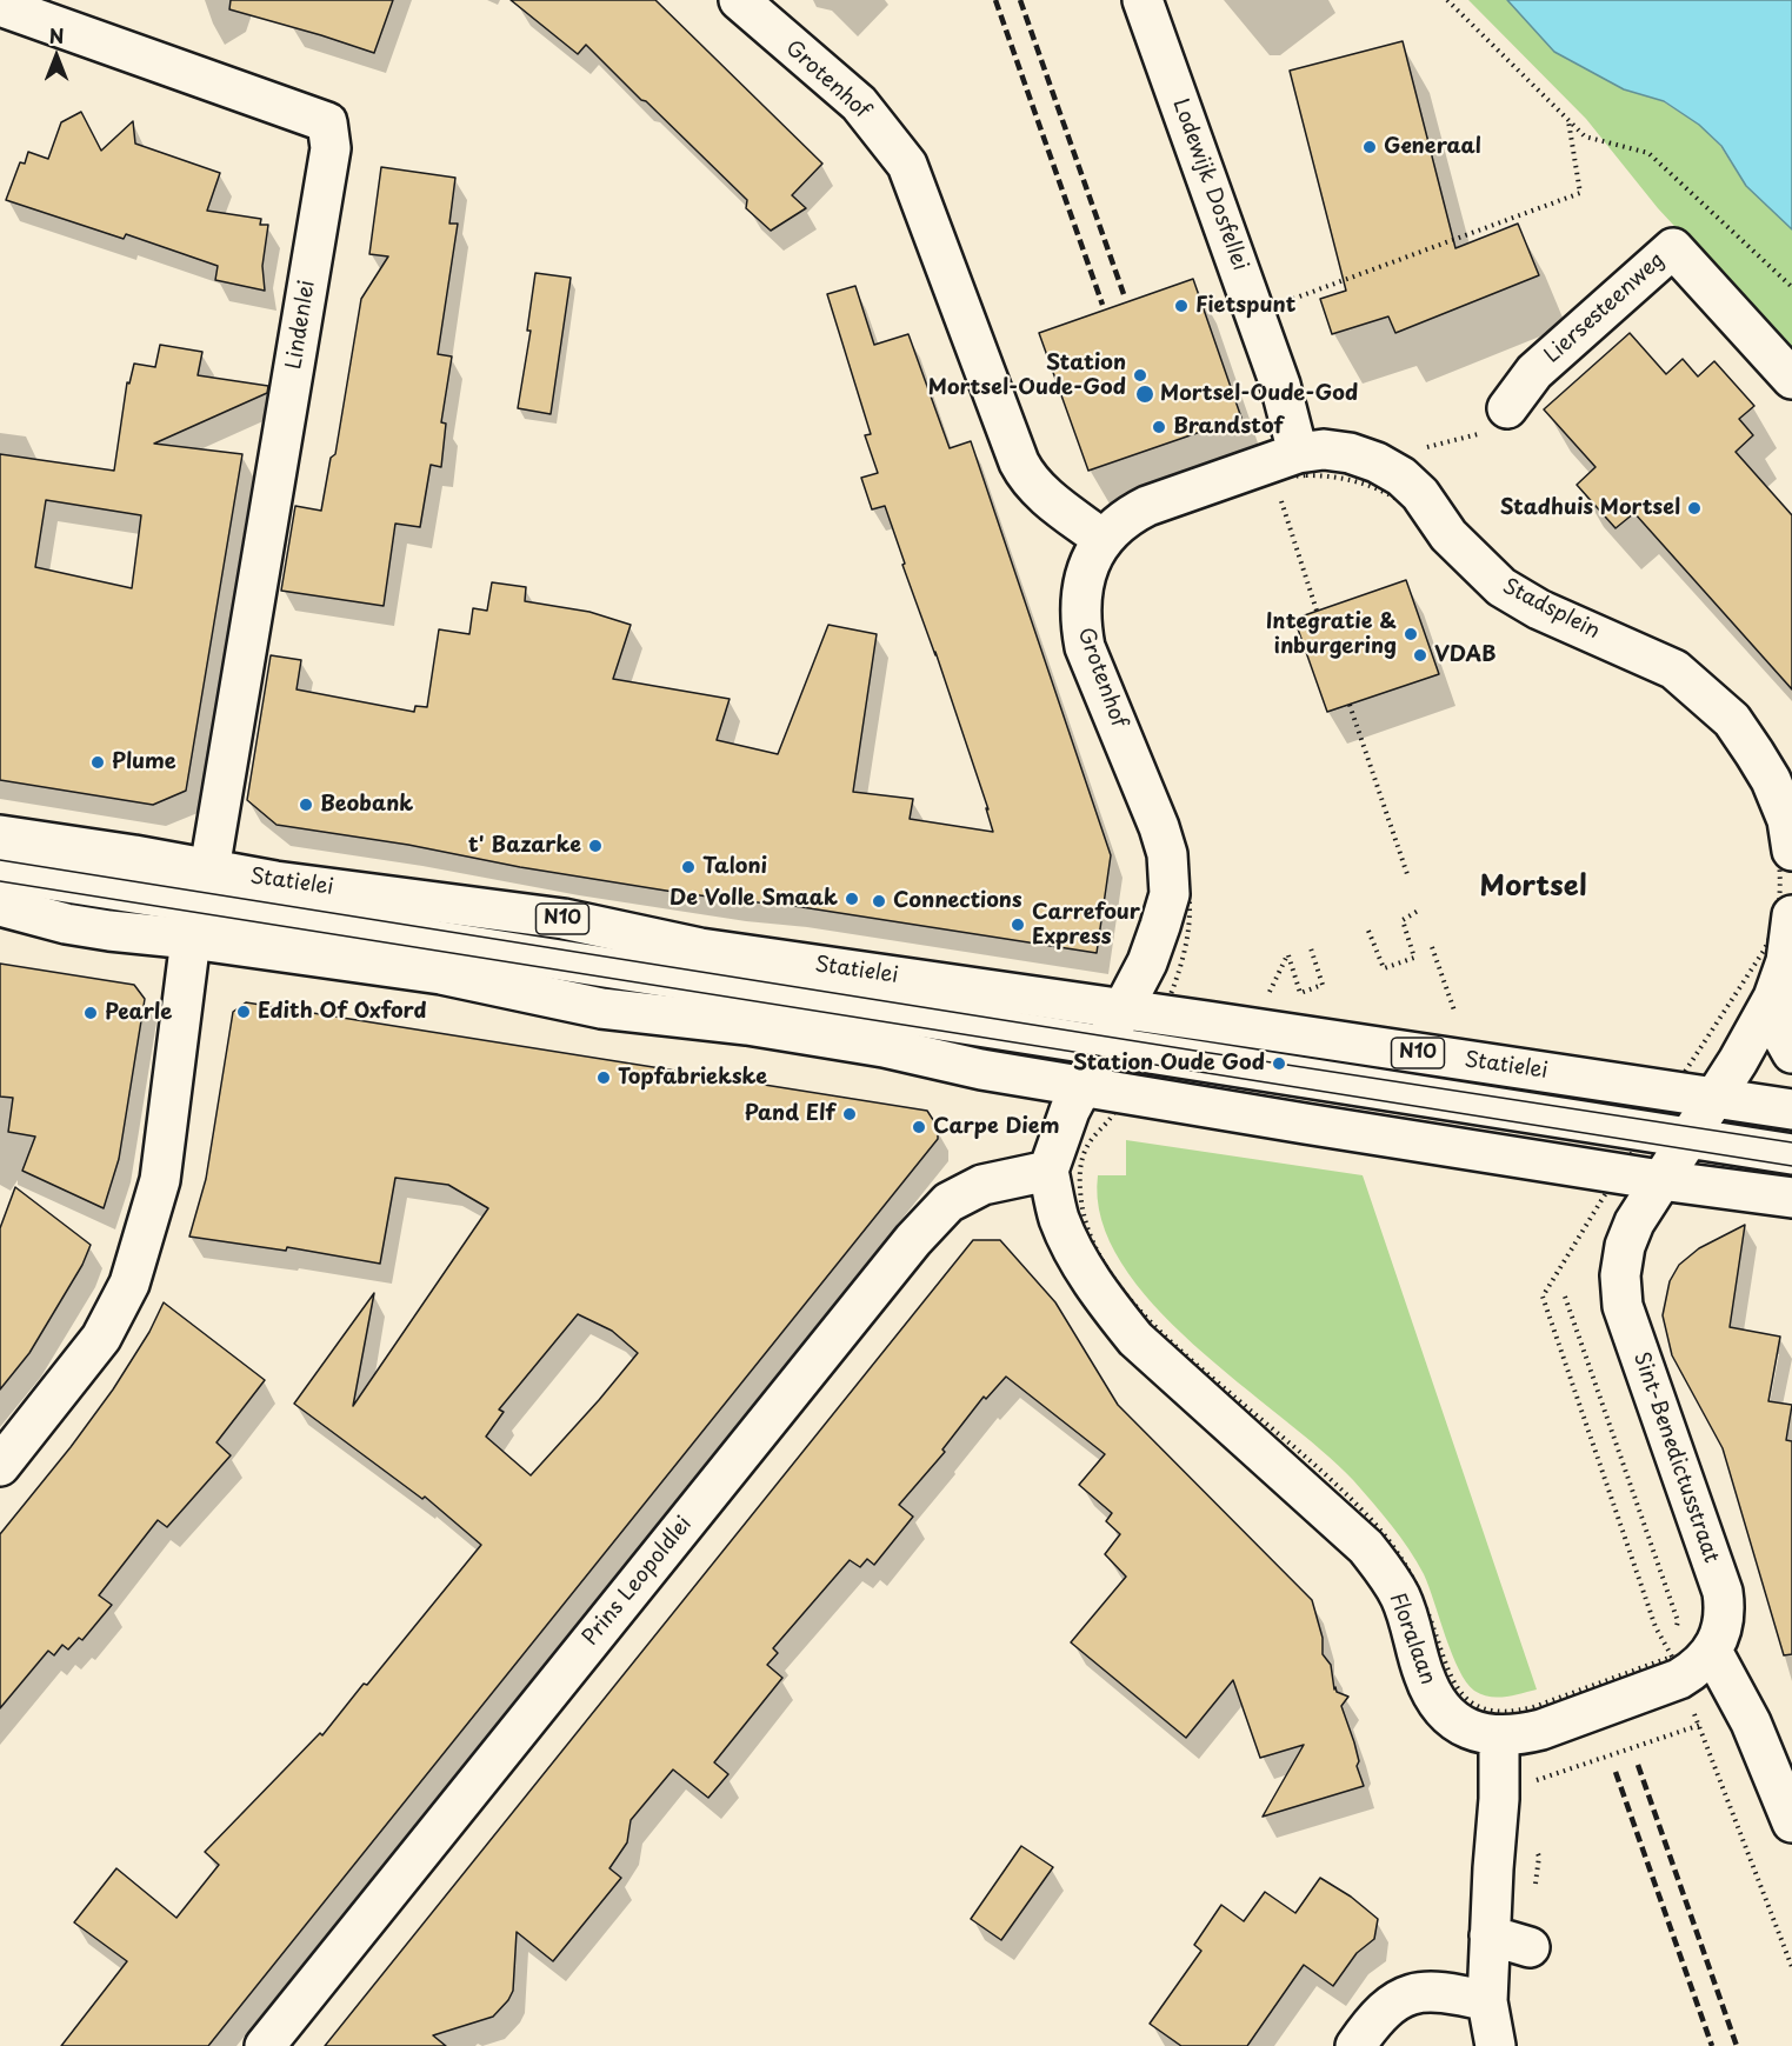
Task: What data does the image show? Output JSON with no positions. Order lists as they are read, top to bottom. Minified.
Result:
{"streets":{"street":["Grotenhof","Lodewijk Dosfellei","Liersesteenweg","Lindenlei","Stadsplein","Statielei","N10","Sint-Benedictusstraat","Prins Leopoldlei","Floralaan"]},"crossings":[["Grotenhof","Stadsplein"],["Grotenhof","Statielei"],["Grotenhof","Prins Leopoldlei"],["Grotenhof","Floralaan"],["Lodewijk Dosfellei","Stadsplein"],["Lindenlei","Statielei"],["Statielei","N10"],["Statielei","Sint-Benedictusstraat"],["N10","Sint-Benedictusstraat"],["Prins Leopoldlei","Floralaan"]],"districts":["Mortsel"],"places":["Generaal","Fietspunt","Station Mortsel-Oude-God","Mortsel-Oude-God","Brandstof","Stadhuis Mortsel","Integratie & inburgering","VDAB","Plume","Beobank","t' Bazarke","Taloni","De Volle Smaak","Connections","Carrefour Express","Edith Of Oxford","Pearle","Station Oude God","Topfabriekske","Pand Elf","Carpe Diem"],"north":"top"}
